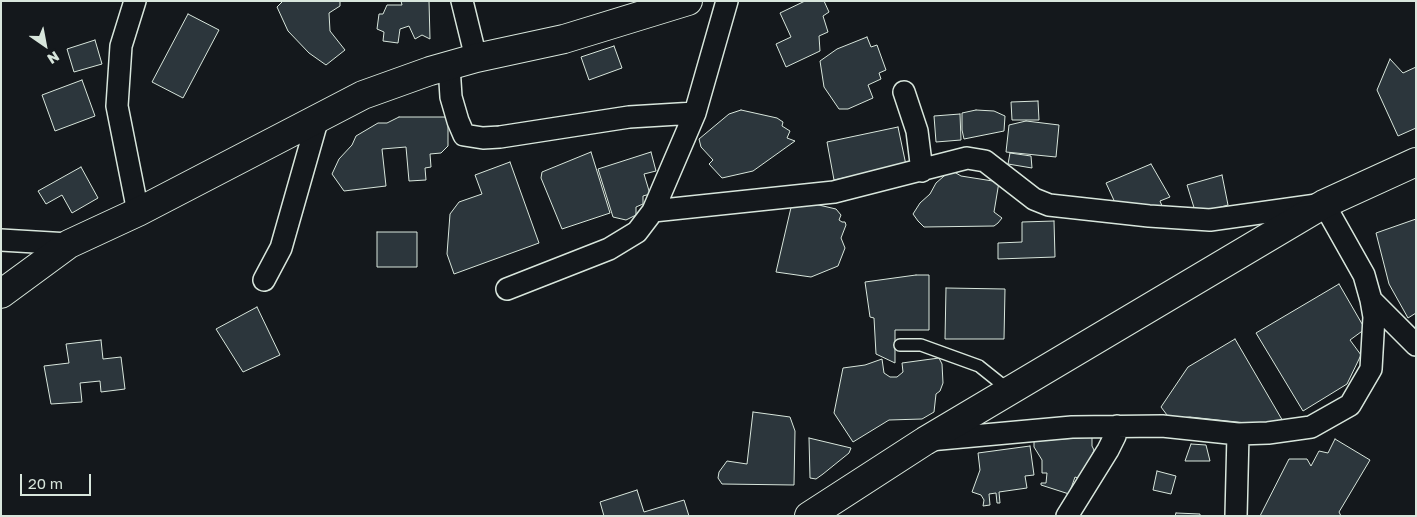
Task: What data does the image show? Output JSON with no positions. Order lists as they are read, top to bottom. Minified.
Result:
{"scale_bar":"20 m","north":"bottom right"}
